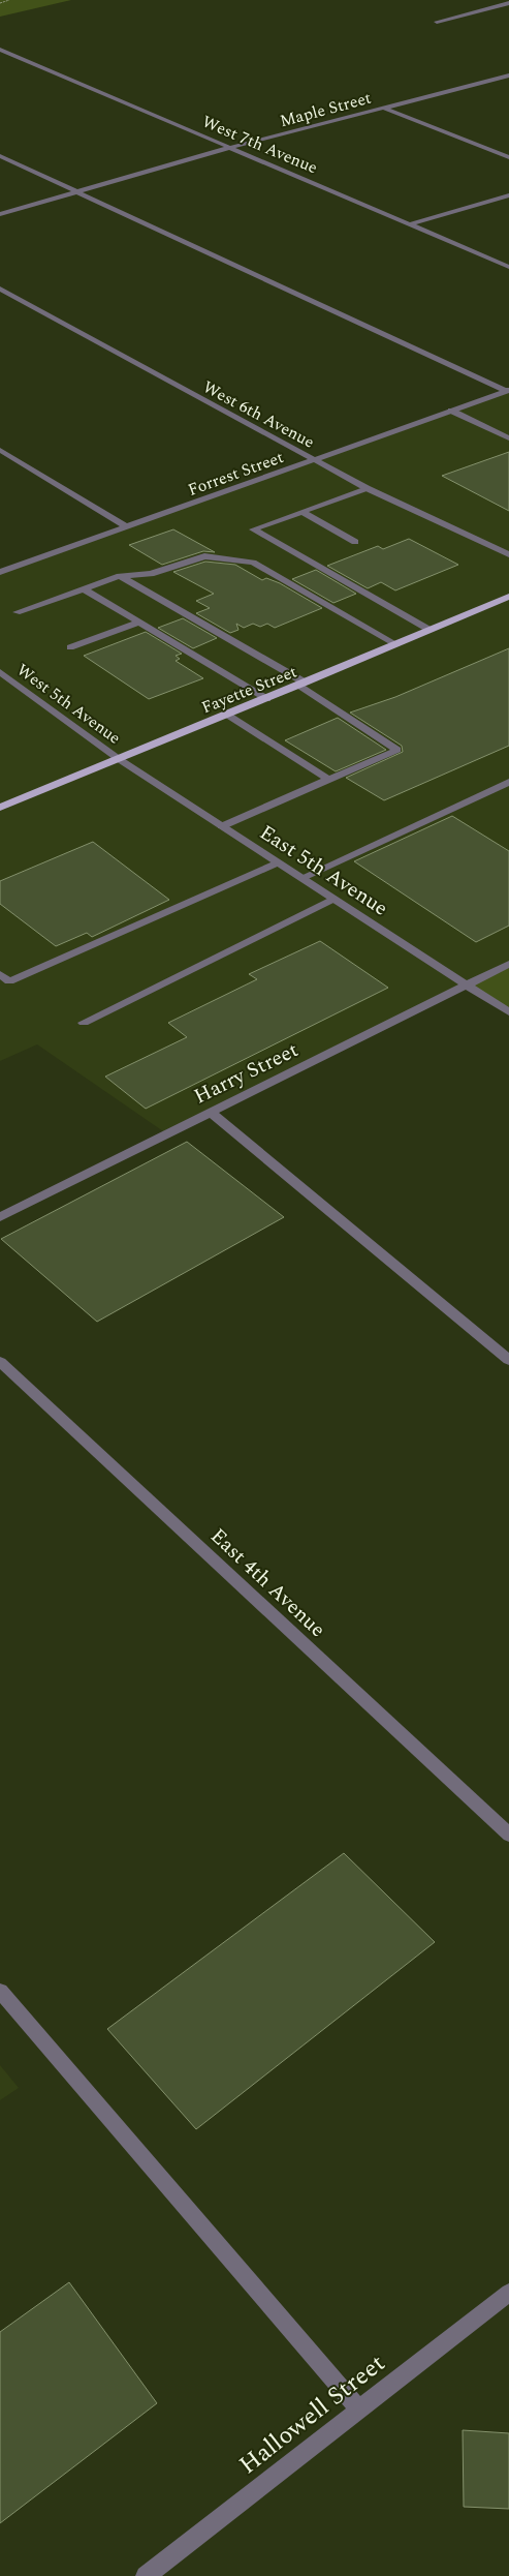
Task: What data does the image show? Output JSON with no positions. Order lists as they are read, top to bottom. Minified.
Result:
{"streets":{"main road":["Fayette Street"],"street":["Maple Street","West 7th Avenue","West 6th Avenue","Forrest Street","West 5th Avenue","East 5th Avenue","Harry Street","East 4th Avenue","Hallowell Street"]},"crossings":[["Maple Street","West 7th Avenue"],["West 6th Avenue","Forrest Street"],["Fayette Street","West 5th Avenue"],["Fayette Street","East 5th Avenue"],["West 5th Avenue","East 5th Avenue"],["East 5th Avenue","Harry Street"]]}
